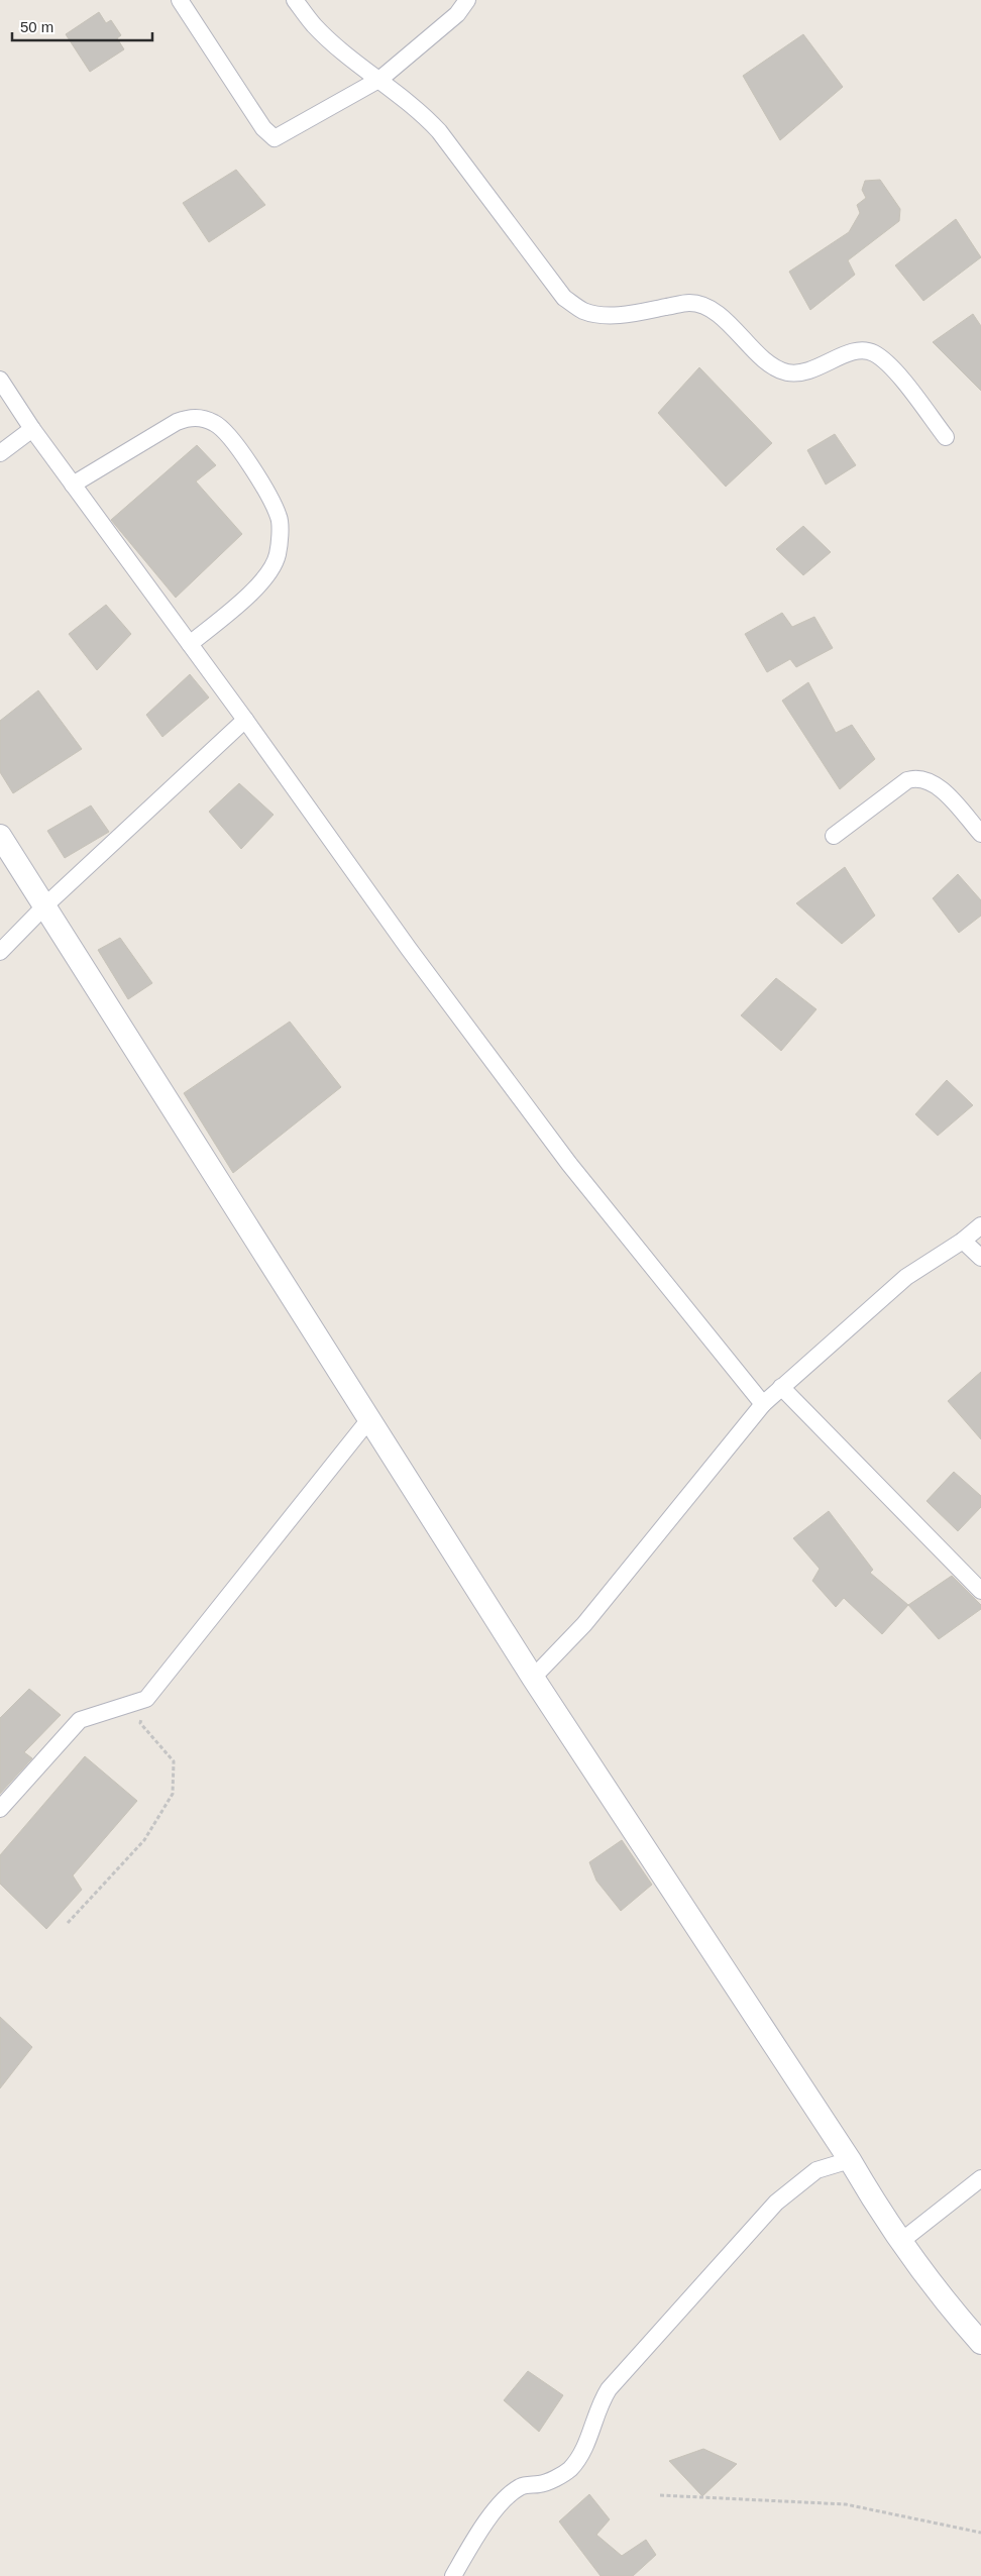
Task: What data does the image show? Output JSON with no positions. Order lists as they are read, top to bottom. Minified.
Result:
{"scale_bar":"50 m"}
